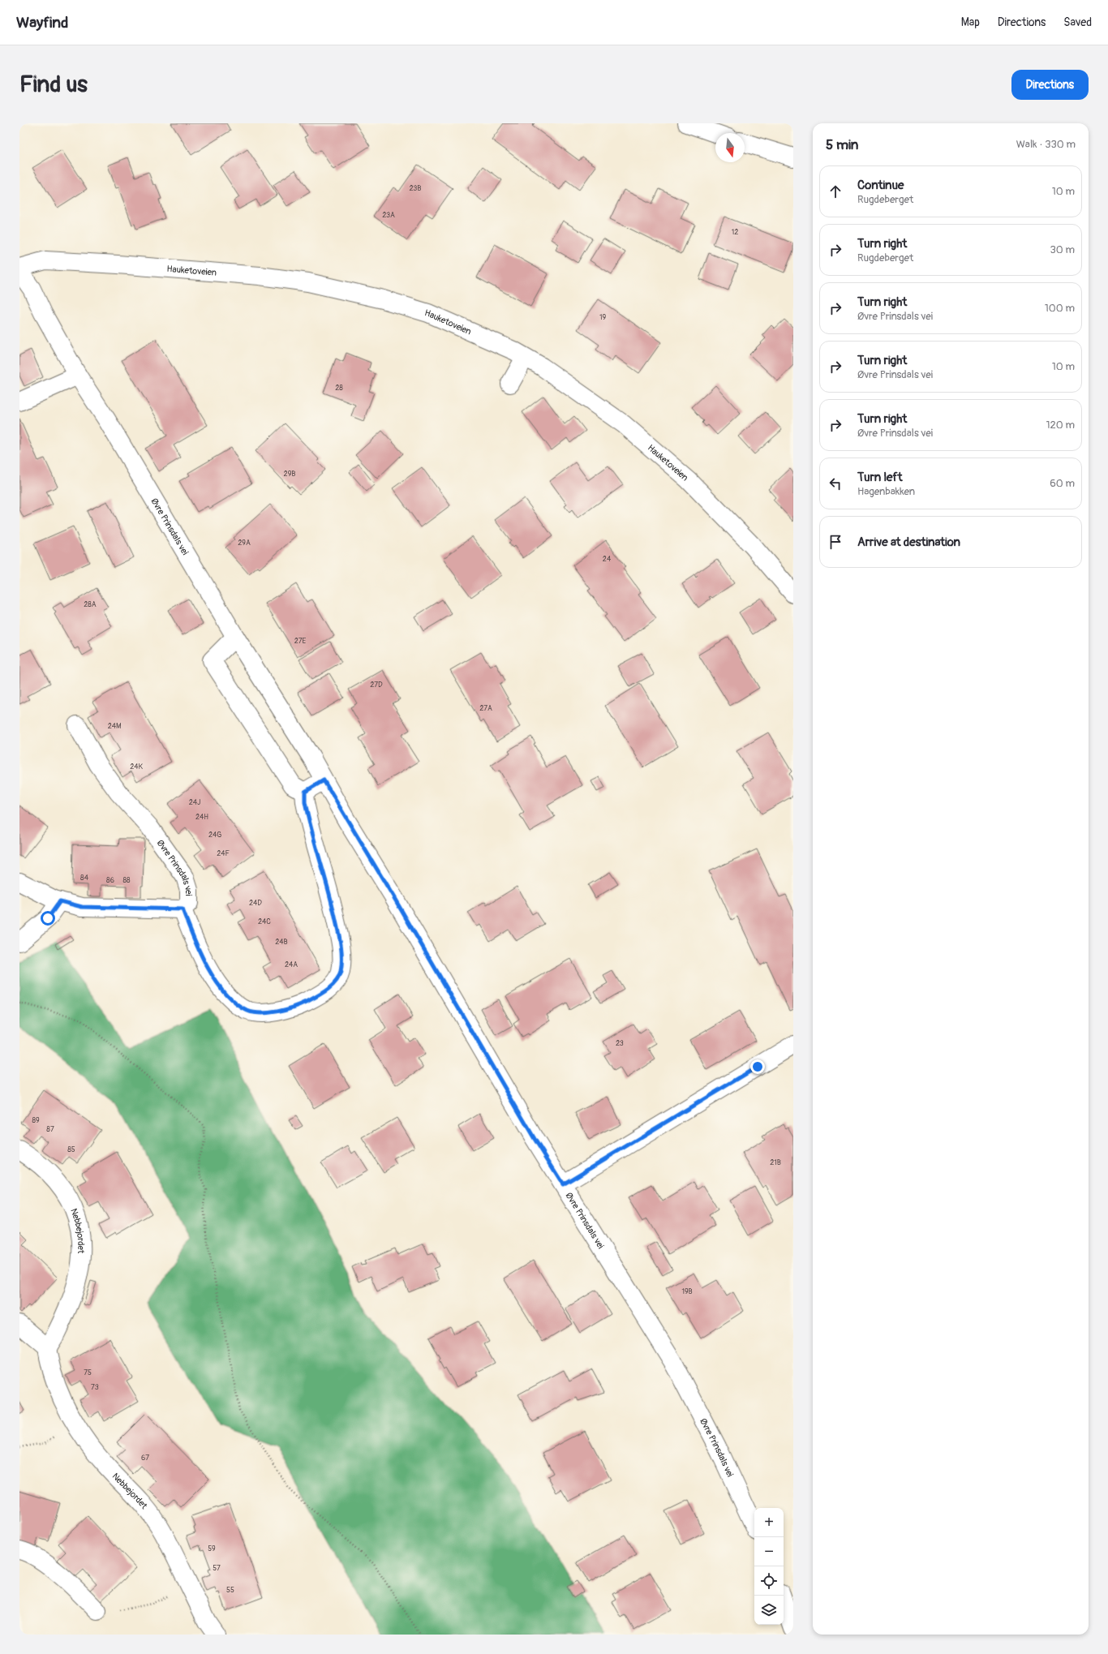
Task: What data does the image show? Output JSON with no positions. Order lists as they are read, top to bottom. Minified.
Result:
{"streets":{"street":["Hauketoveien","Øvre Prinsdals vei","Nebbejordet"]},"house_numbers":["23B","23A","12","19","28","29B","29A","24","28A","27E","27D","27A","24M","24K","24J","24H","24G","24F","84","86","88","24D","24C","24B","24A","23","89","87","85","21B","19B","75","73","67","59","57","55"],"north":"bottom","page":{"header":"Wayfind","nav":["Map","Directions","Saved"],"buttons":"Directions","title":"Find us","heading":["5 min","Walk · 330 m"],"list":[["Continue","Rugdeberget","10 m"],["Turn right","Rugdeberget","30 m"],["Turn right","Øvre Prinsdals vei","100 m"],["Turn right","Øvre Prinsdals vei","10 m"],["Turn right","Øvre Prinsdals vei","120 m"],["Turn left","Hagenbakken","60 m"],"Arrive at destination"],"map_buttons":["+","−"]}}
